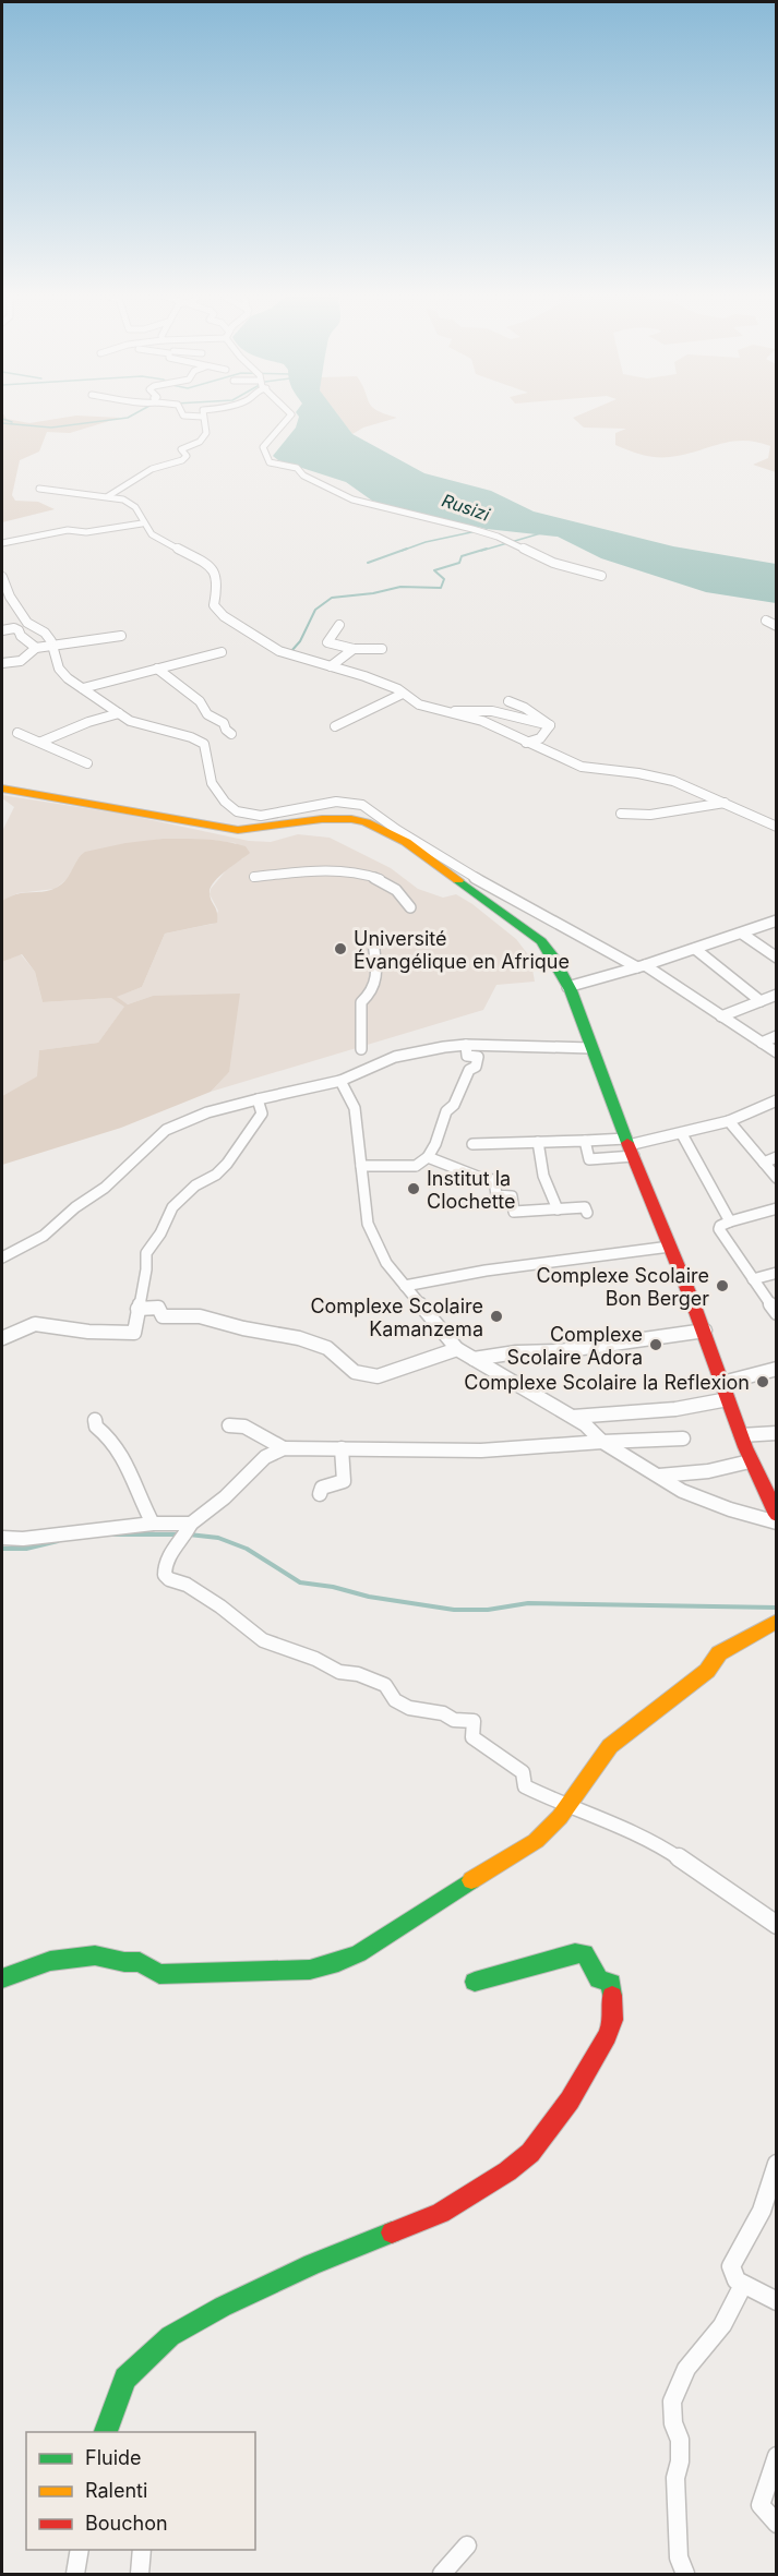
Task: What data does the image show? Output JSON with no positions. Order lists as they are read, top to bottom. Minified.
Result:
{"water":["Rusizi"],"places":["Université Évangélique en Afrique","Institut la Clochette","Complexe Scolaire Bon Berger","Complexe Scolaire Kamanzema","Complexe Scolaire Adora","Complexe Scolaire la Reflexion"],"legend":["Fluide","Ralenti","Bouchon"]}
